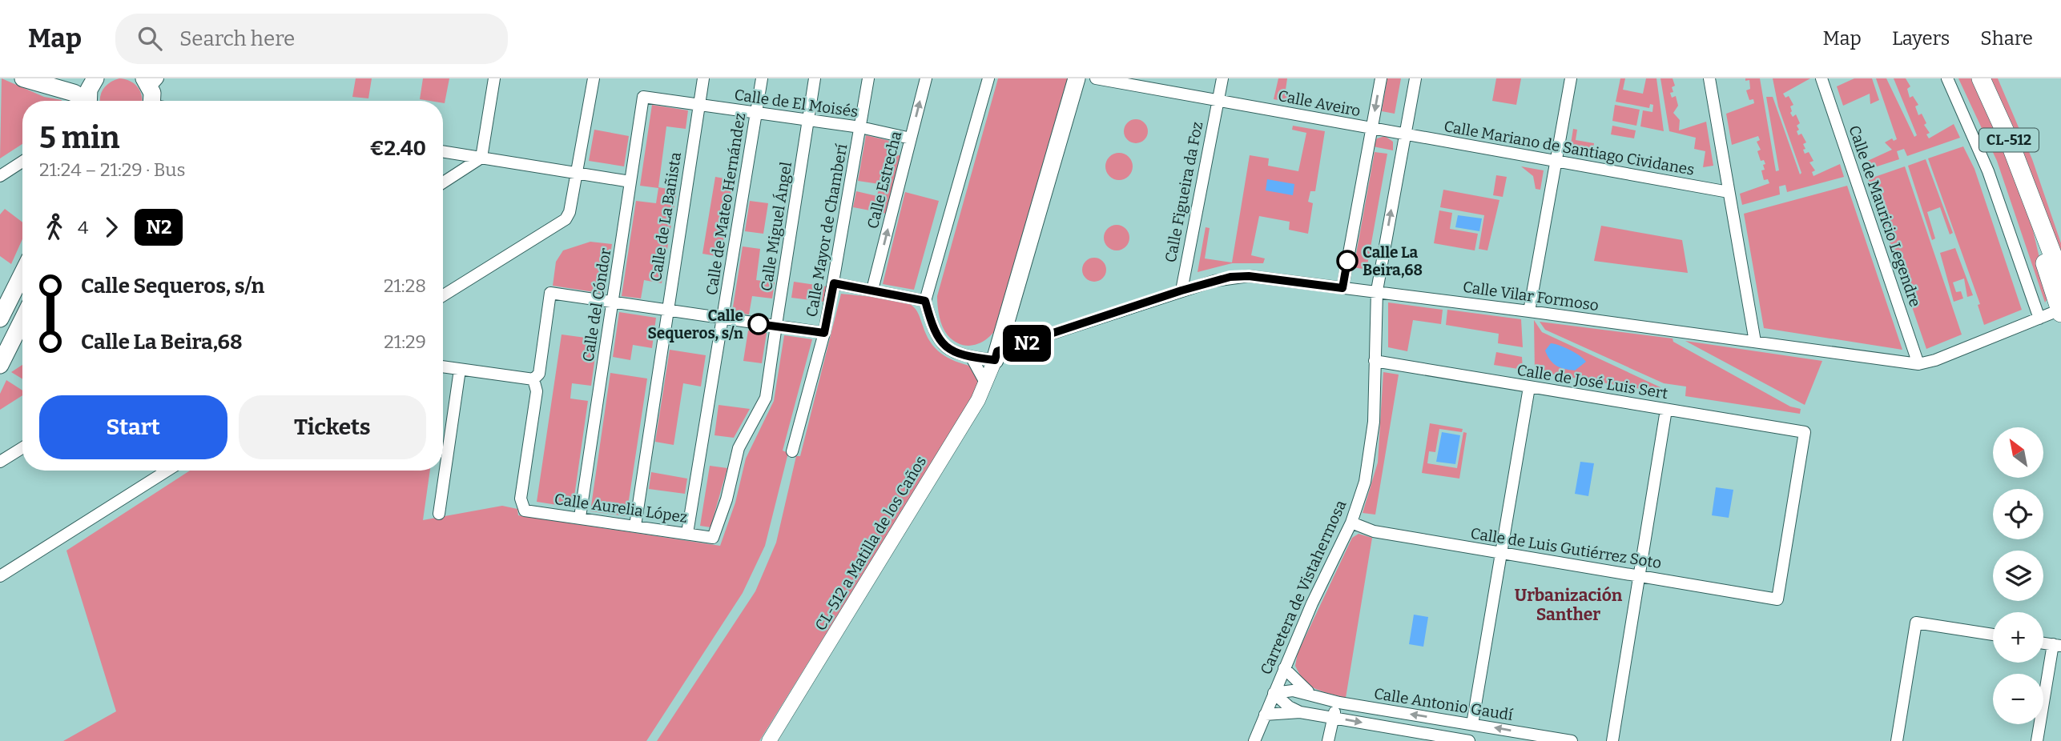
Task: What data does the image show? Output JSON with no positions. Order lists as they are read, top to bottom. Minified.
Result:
{"streets":{"main road":["CL-512"],"street":["Calle de El Moisés","Calle Aveiro","Calle Mariano de Santiago Cividanes","Calle Estrecha","Calle Figueira da Foz","Calle de Mateo Hernández","Calle de Mauricio Legendre","Calle de La Bañista","Calle Miguel Ángel","Calle Mayor de Chamberí","Calle Vilar Formoso","Calle del Cóndor","Calle de José Luis Sert","Calle Aurelia López","CL-512 a Matilla de los Caños","Calle de Luis Gutiérrez Soto","Carretera de Vistahermosa","Calle Antonio Gaudí"]},"crossings":[["Calle de El Moisés","Calle Estrecha"],["Calle de El Moisés","Calle de Mateo Hernández"],["Calle de El Moisés","Calle de La Bañista"],["Calle de El Moisés","Calle Miguel Ángel"],["Calle de El Moisés","Calle Mayor de Chamberí"],["Calle de El Moisés","Calle del Cóndor"],["Calle Aveiro","Calle Mariano de Santiago Cividanes"],["Calle Aveiro","Calle Figueira da Foz"],["Calle Aveiro","Carretera de Vistahermosa"],["CL-512","Calle Vilar Formoso"],["Calle Mariano de Santiago Cividanes","Carretera de Vistahermosa"],["Calle Figueira da Foz","Calle Vilar Formoso"],["Calle de Mateo Hernández","Calle Aurelia López"],["Calle de Mauricio Legendre","Calle Vilar Formoso"],["Calle de La Bañista","Calle Aurelia López"],["Calle Miguel Ángel","Calle Aurelia López"],["Calle Vilar Formoso","CL-512 a Matilla de los Caños"],["Calle Vilar Formoso","Carretera de Vistahermosa"],["Calle del Cóndor","Calle Aurelia López"],["Calle de José Luis Sert","Calle de Luis Gutiérrez Soto"],["Calle de José Luis Sert","Carretera de Vistahermosa"],["Calle de Luis Gutiérrez Soto","Carretera de Vistahermosa"],["Carretera de Vistahermosa","Calle Antonio Gaudí"]],"districts":["Urbanización Santher"],"places":["Calle La Beira,68","Calle Sequeros, s/n"],"lines":["bus line N2"],"north":"top left","page":{"header":"Map","search":"Search here","nav":["Map","Layers","Share"],"on_map":"N2","heading":["5 min","21:24 – 21:29 · Bus","€2.40"],"legs":["4","N2"],"list":[{"name":"Calle Sequeros, s/n","value":"21:28"},{"name":"Calle La Beira,68","value":"21:29"}],"buttons":["Start","Tickets"],"map_buttons":["+","−"]}}
